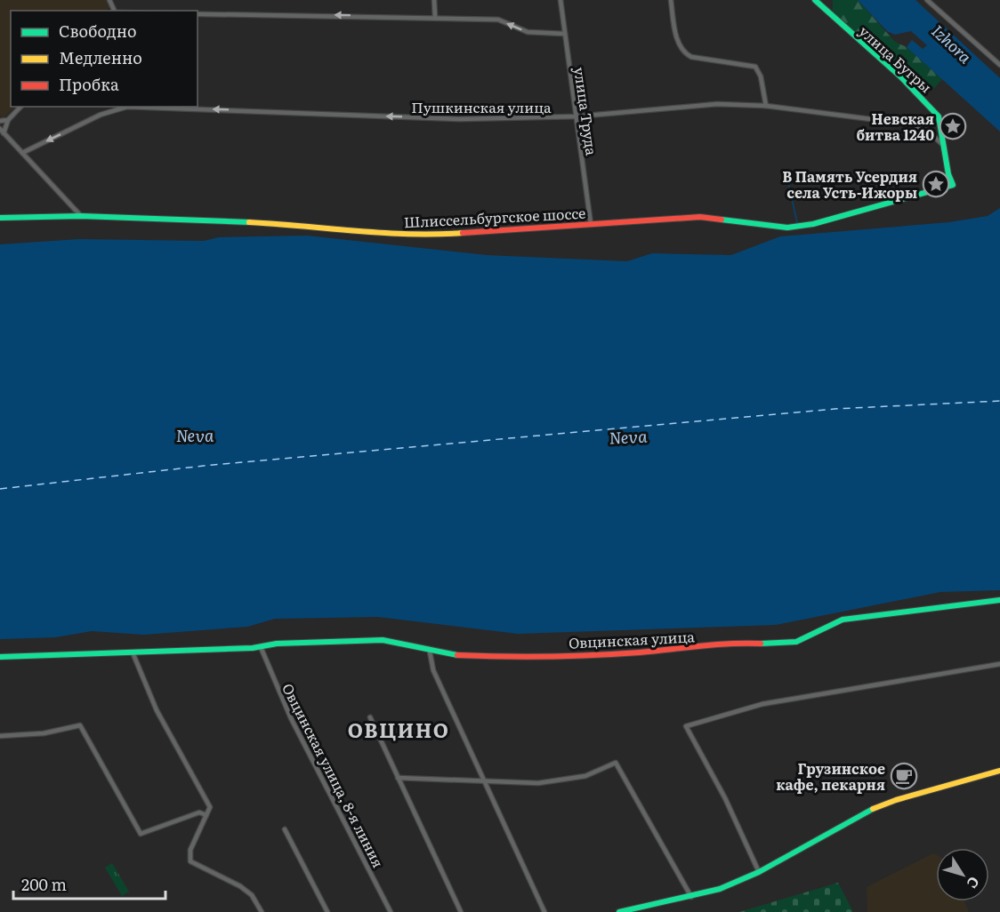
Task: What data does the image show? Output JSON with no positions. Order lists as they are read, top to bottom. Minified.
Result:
{"streets":{"street":["улица Бугры","Пушкинская улица","улица Труда","Шлиссельбургское шоссе","Овцинская улица","Овцинская улица, 8-я линия"]},"crossings":[["улица Бугры","Пушкинская улица"],["улица Бугры","Шлиссельбургское шоссе"],["Пушкинская улица","улица Труда"],["улица Труда","Шлиссельбургское шоссе"],["Овцинская улица","Овцинская улица, 8-я линия"]],"one_way":["Пушкинская улица"],"districts":["ОВЦИНО"],"water":["Izhora","Neva"],"places":{"place":["Невская битва 1240","В Память Усердия села Усть-Ижоры"],"cafe":["Грузинское кафе, пекарня"]},"legend":["Свободно","Медленно","Пробка"],"scale_bar":"200 m","north":"bottom right"}
